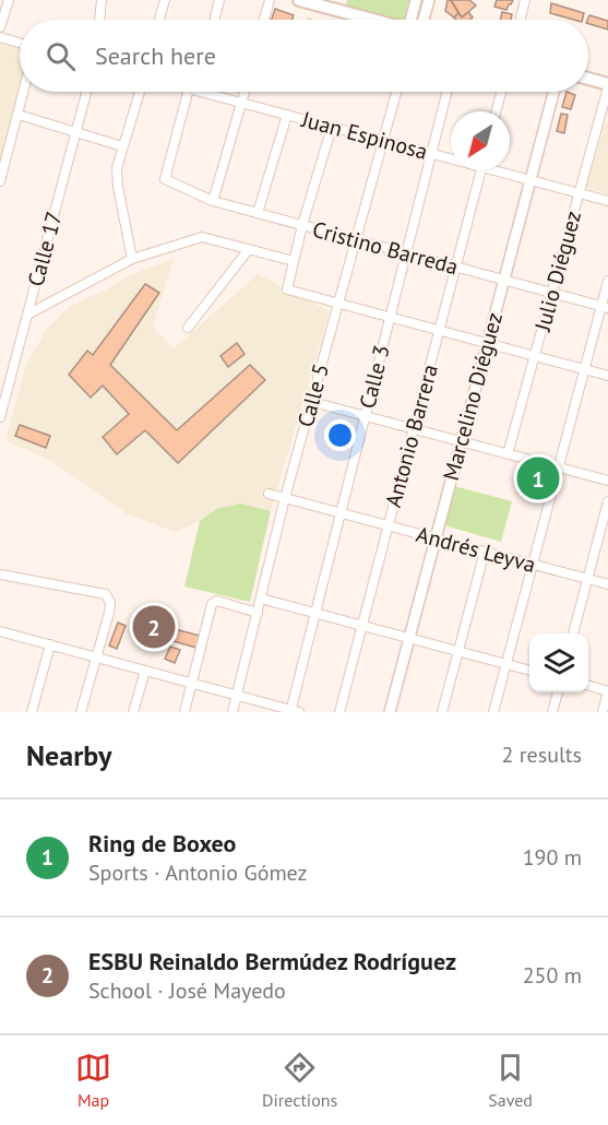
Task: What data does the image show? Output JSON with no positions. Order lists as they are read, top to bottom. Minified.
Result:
{"streets":{"street":["Juan Espinosa","Cristino Barreda","Calle 17","Julio Diéguez","Calle 3","Calle 5","Marcelino Diéguez","Antonio Barrera","Andrés Leyva"]},"crossings":[["Juan Espinosa","Julio Diéguez"],["Juan Espinosa","Calle 3"],["Juan Espinosa","Calle 5"],["Juan Espinosa","Marcelino Diéguez"],["Cristino Barreda","Julio Diéguez"],["Cristino Barreda","Calle 3"],["Cristino Barreda","Calle 5"],["Cristino Barreda","Marcelino Diéguez"],["Cristino Barreda","Antonio Barrera"],["Calle 3","Andrés Leyva"],["Calle 5","Andrés Leyva"],["Marcelino Diéguez","Andrés Leyva"],["Antonio Barrera","Andrés Leyva"]],"north":"bottom left","page":{"search":"Search here","pins":["1","2"],"heading":["Nearby","2 results"],"list":[{"mark":"1","name":"Ring de Boxeo","note":"Sports · Antonio Gómez","value":"190 m"},{"mark":"2","name":"ESBU Reinaldo Bermúdez Rodríguez","note":"School · José Mayedo","value":"250 m"}],"nav":["Map","Directions","Saved"]}}
